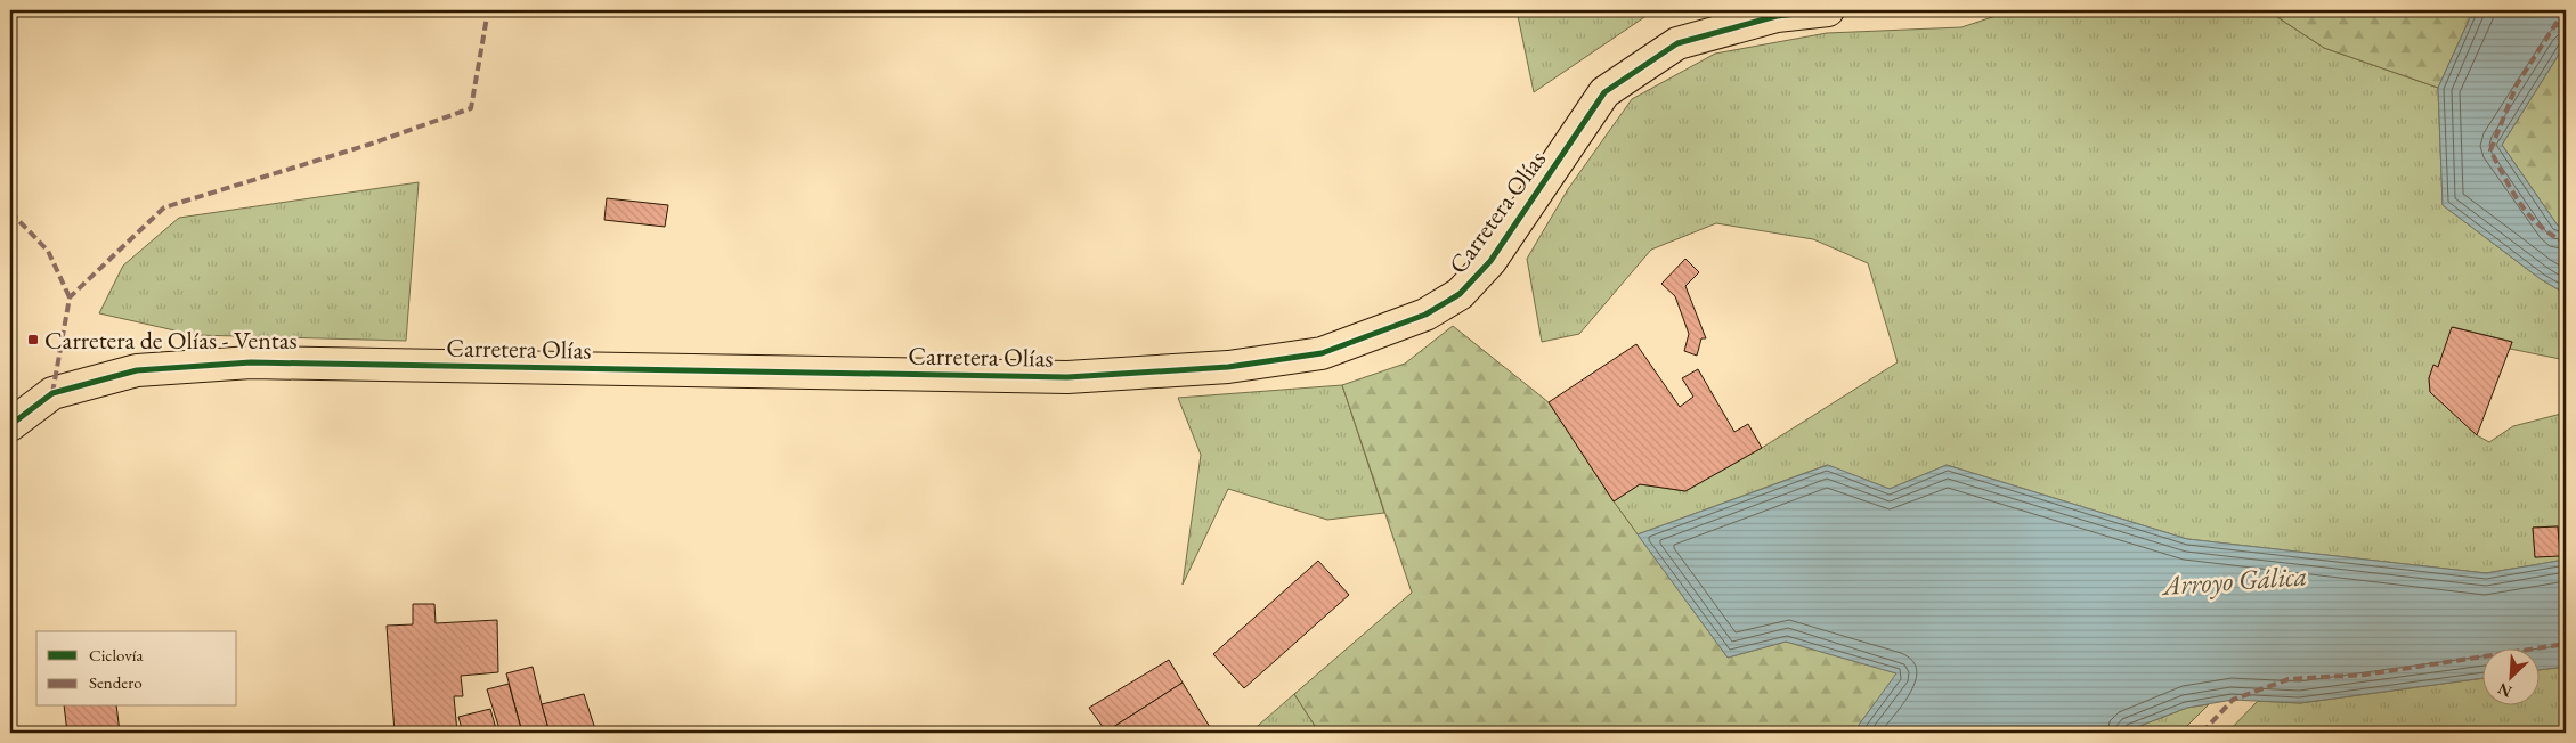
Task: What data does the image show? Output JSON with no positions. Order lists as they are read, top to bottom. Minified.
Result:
{"streets":{"main road":["Carretera Olías"]},"water":["Arroyo Gálica"],"places":{"transit":["Carretera de Olías - Ventas"]},"legend":["Ciclovía","Sendero"],"north":"bottom left"}
